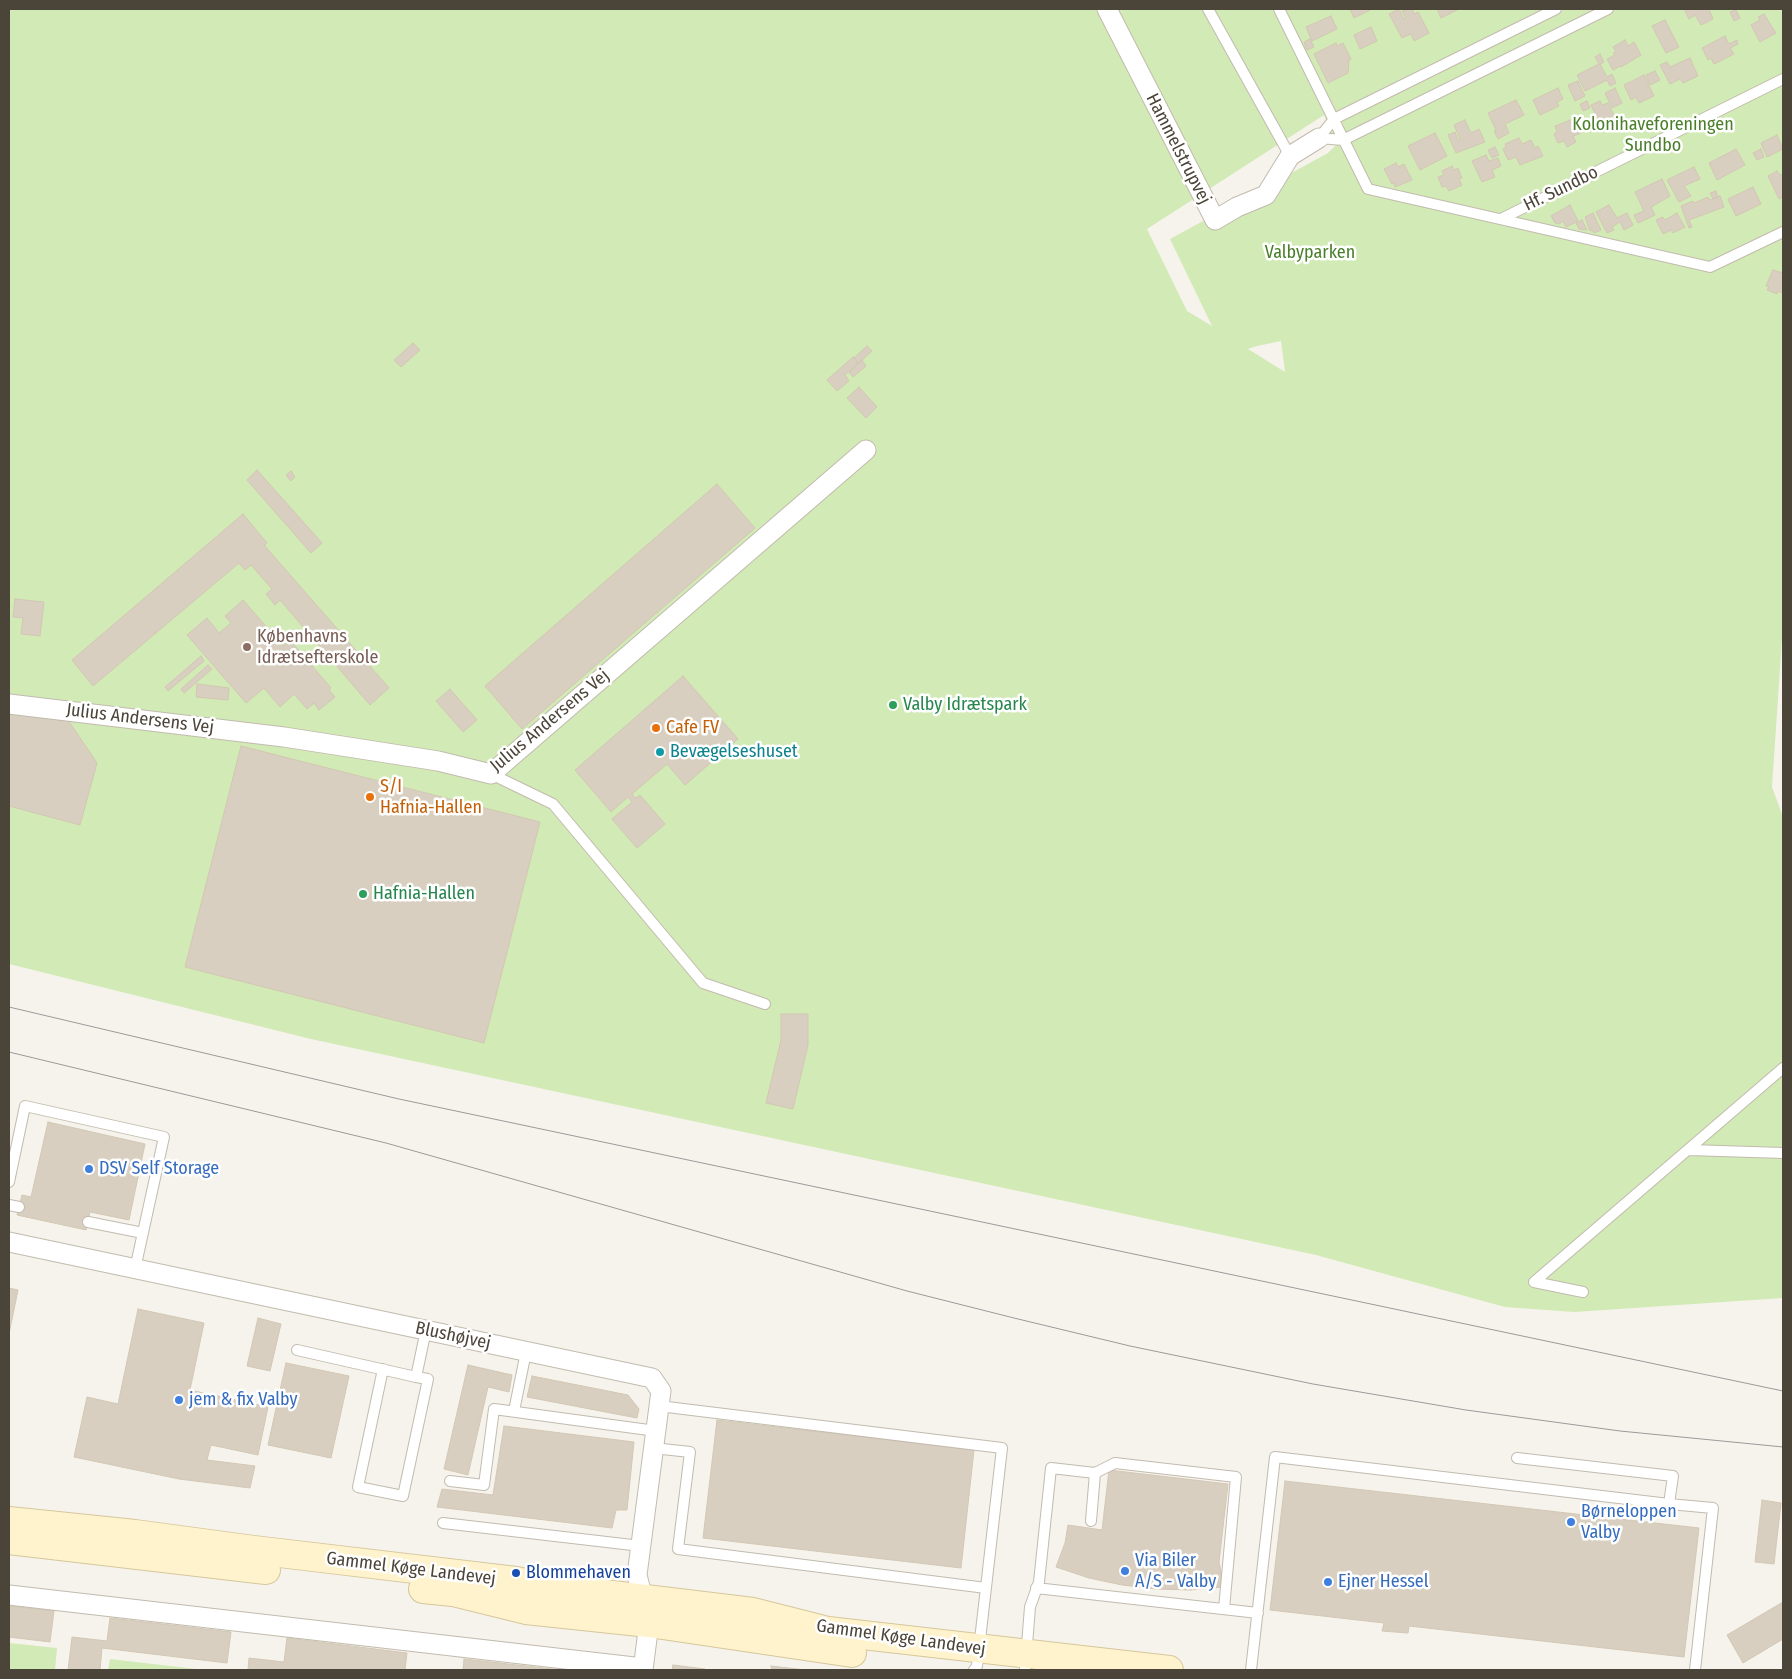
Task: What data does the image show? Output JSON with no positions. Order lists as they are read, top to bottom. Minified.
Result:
{"streets":{"main road":["Gammel Køge Landevej"],"street":["Hammelstrupvej","Julius Andersens Vej","Blushøjvej"],"lane":["Hf. Sundbo"]},"crossings":[["Blushøjvej","Gammel Køge Landevej"]],"parks":["Kolonihaveforeningen Sundbo","Valbyparken"],"places":["Københavns Idrætsefterskole","Valby Idrætspark","Cafe FV","Bevægelseshuset","S/I Hafnia-Hallen","Hafnia-Hallen","DSV Self Storage","jem & fix Valby","Børneloppen Valby","Via Biler A/S - Valby","Blommehaven","Ejner Hessel"]}
